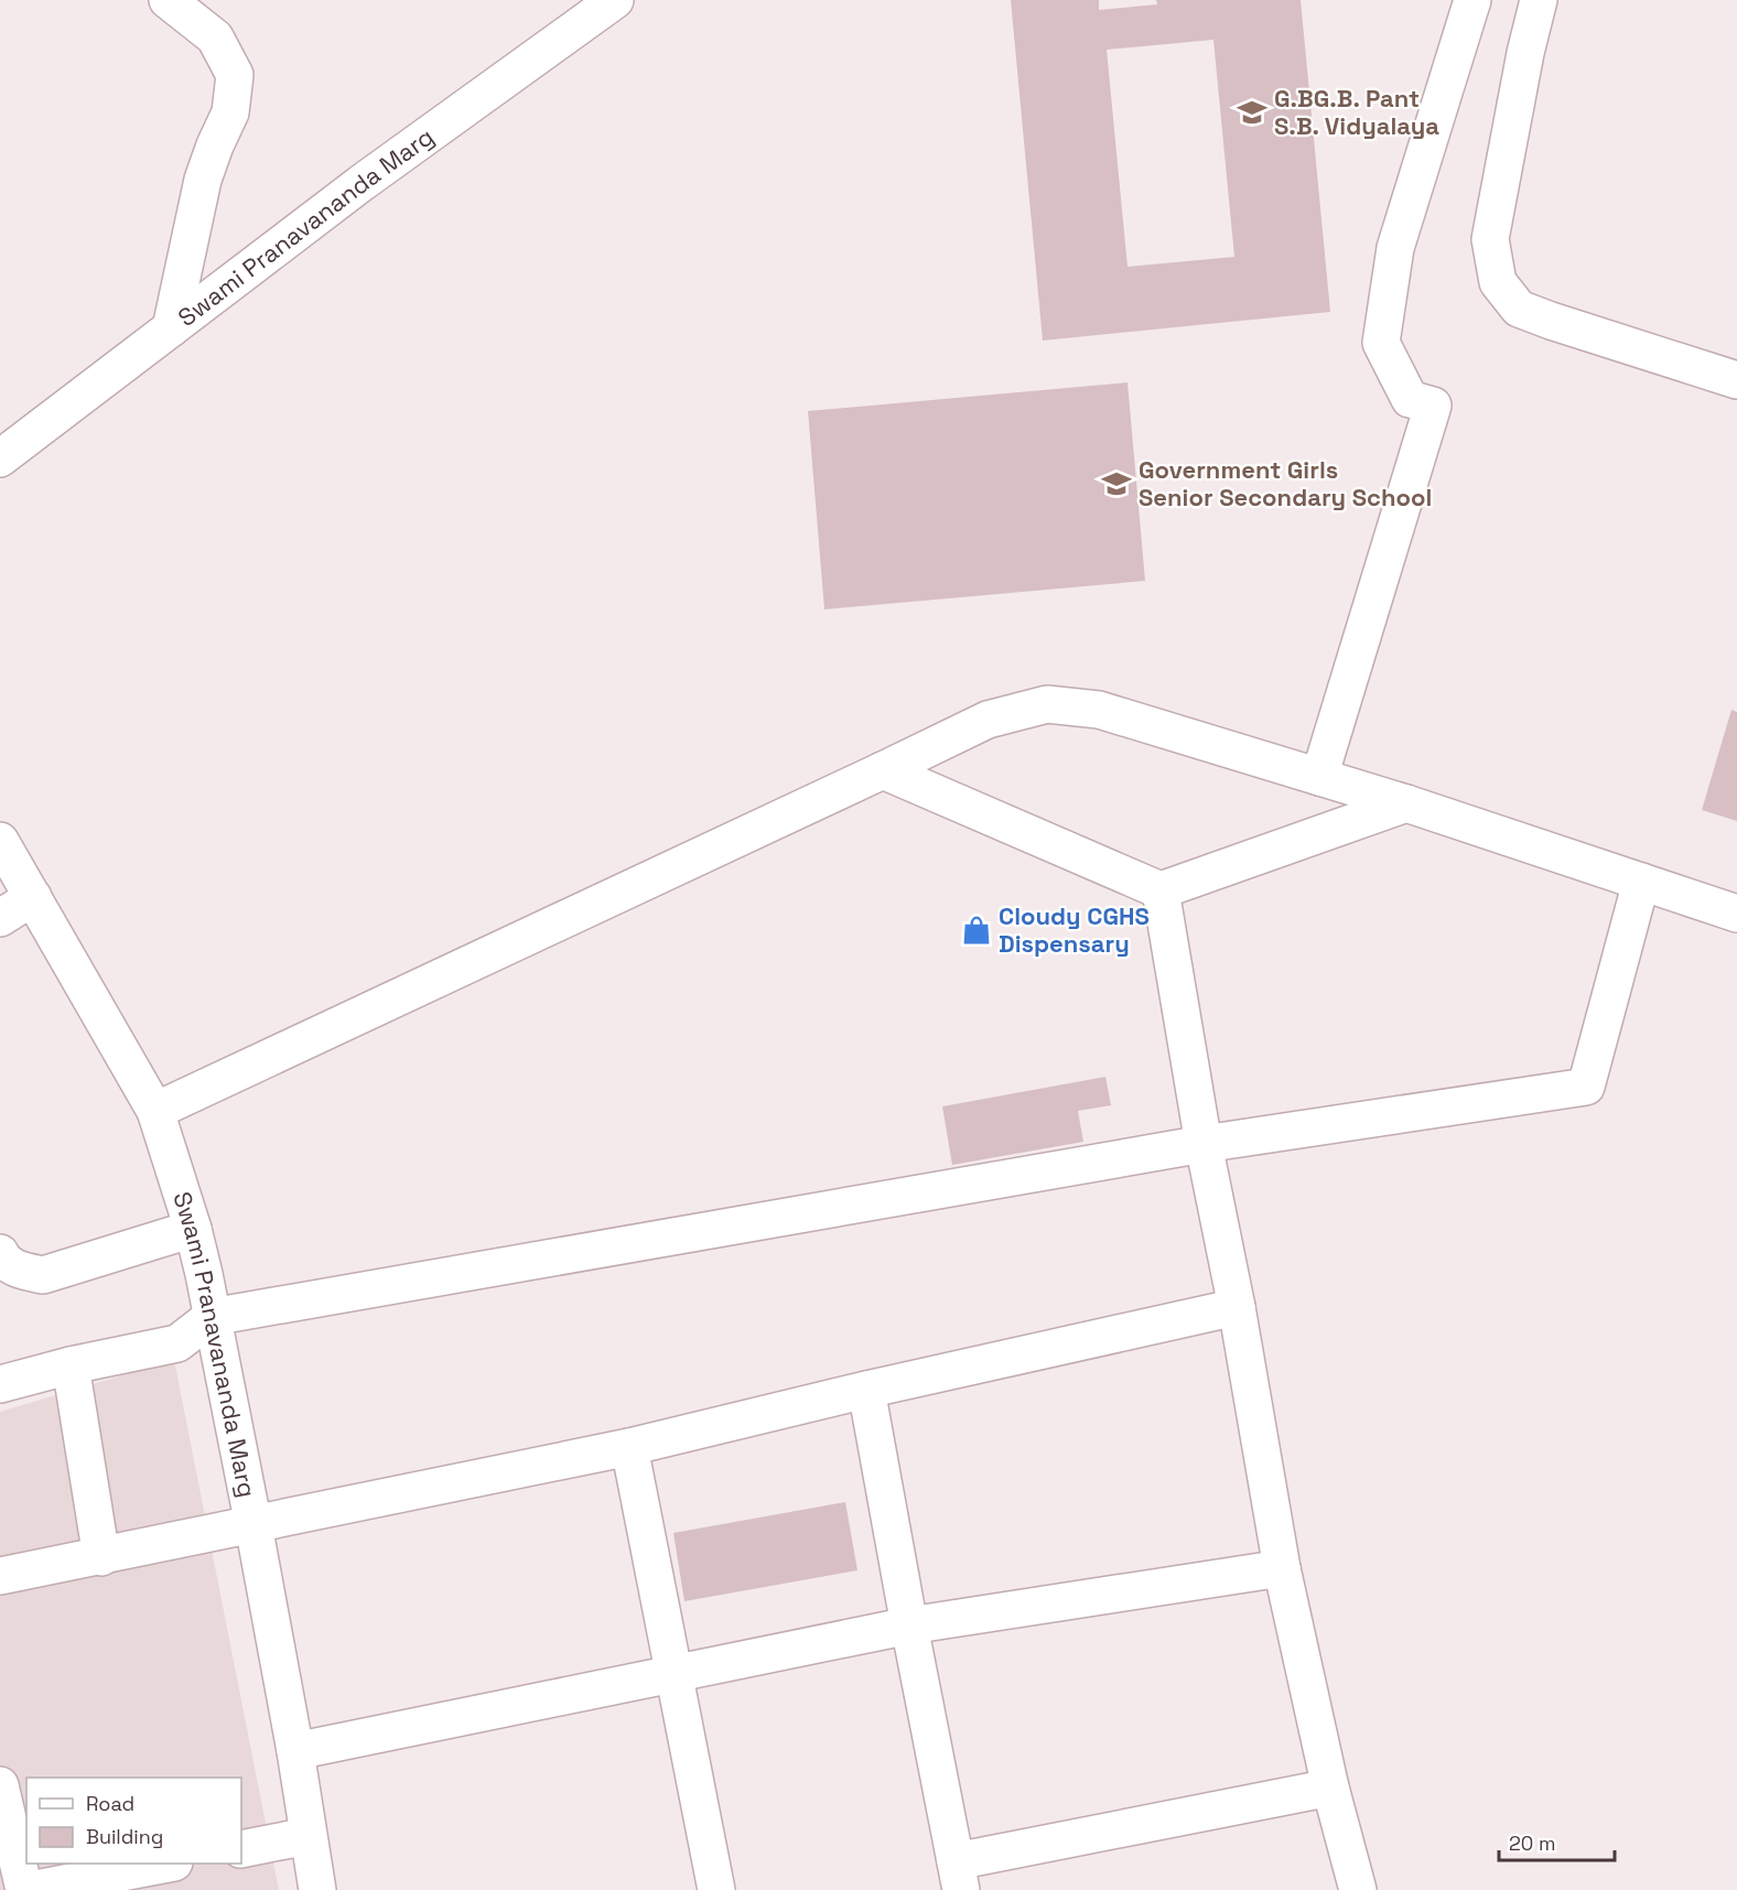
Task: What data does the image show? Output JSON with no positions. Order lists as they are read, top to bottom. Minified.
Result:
{"streets":{"street":["Swami Pranavananda Marg"]},"places":{"school or university":["G.BG.B. Pant S.B. Vidyalaya","Government Girls Senior Secondary School"],"shop":["Cloudy CGHS Dispensary"]},"legend":["Road","Building"],"scale_bar":"20 m"}
